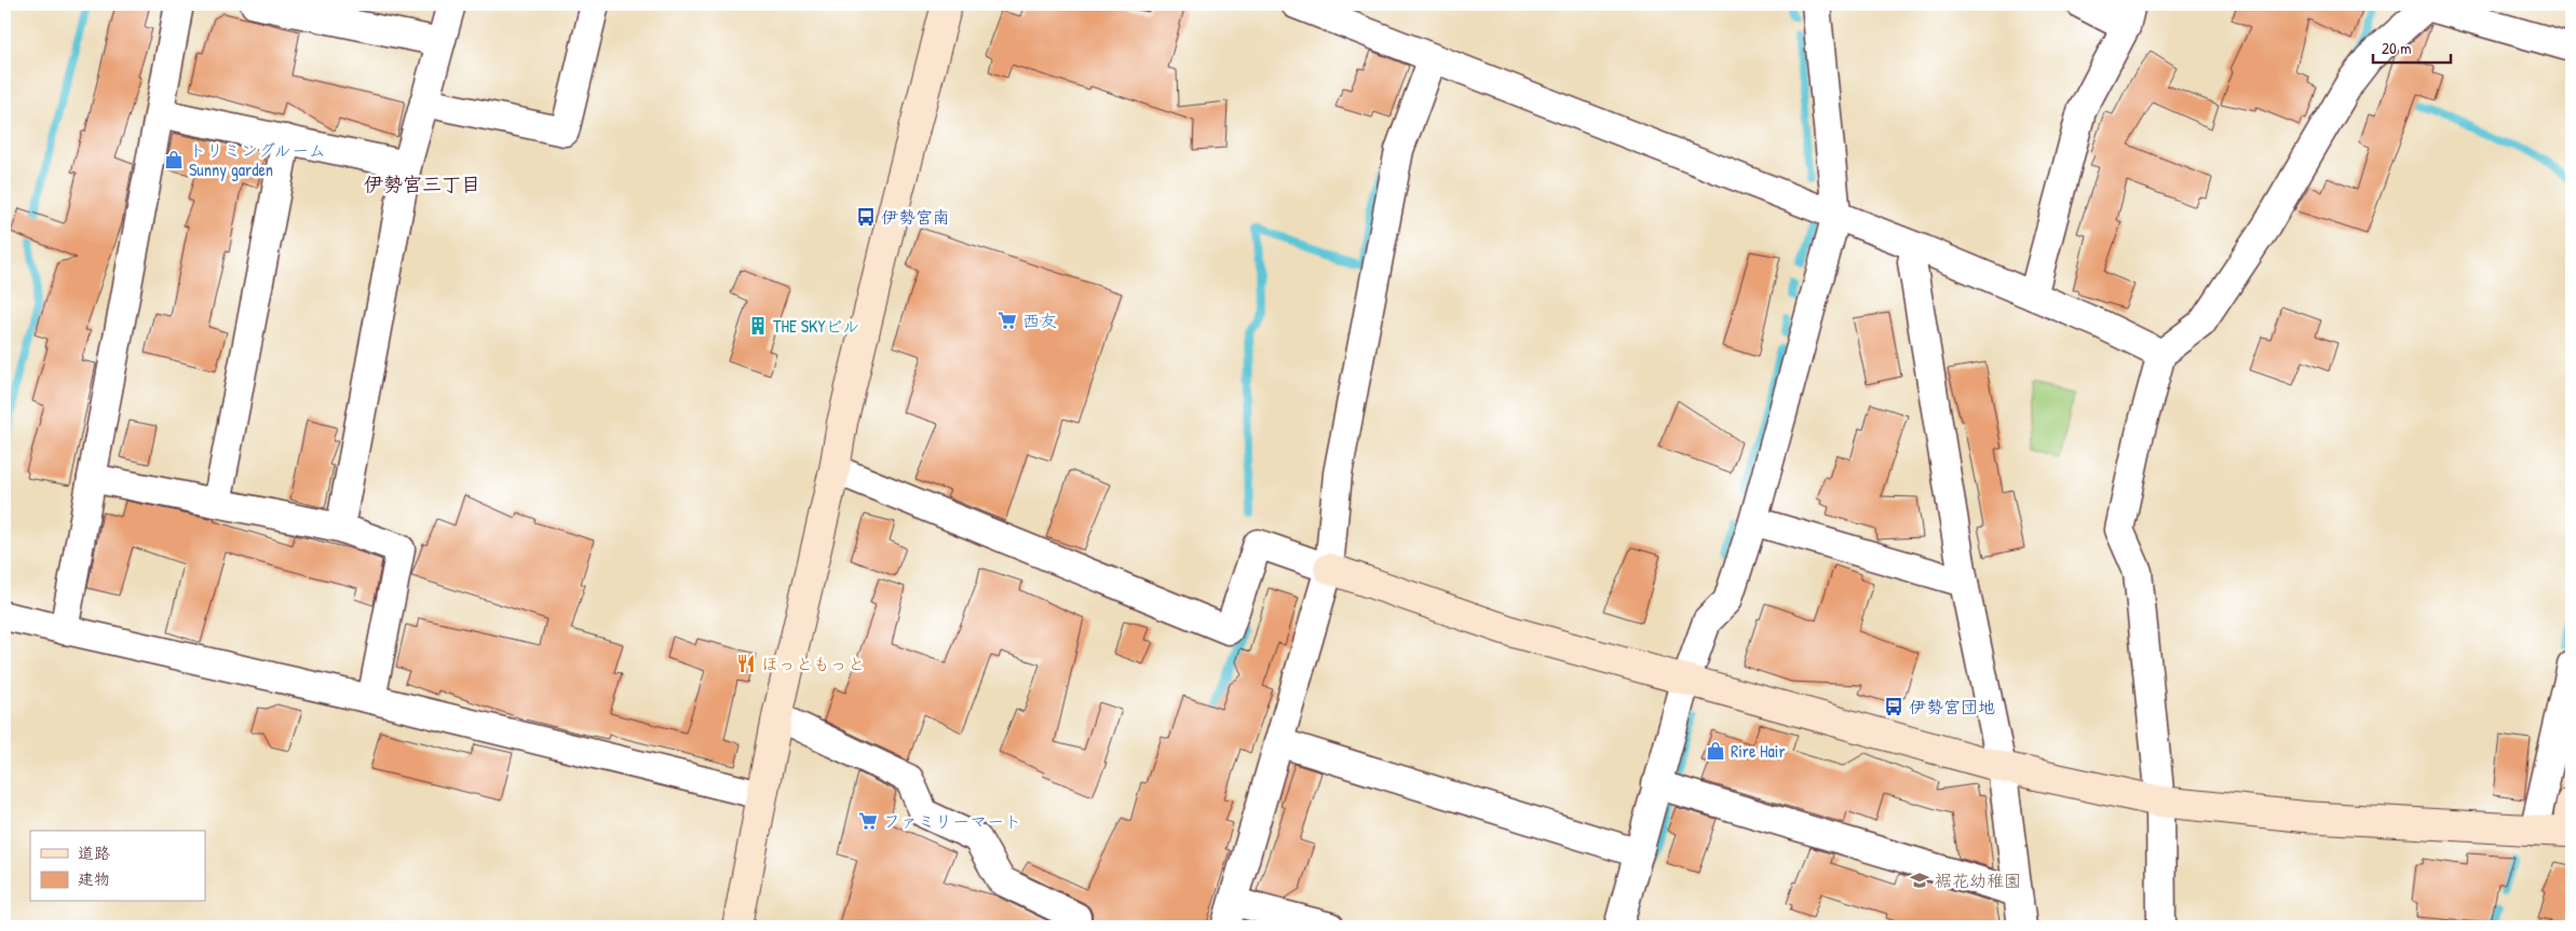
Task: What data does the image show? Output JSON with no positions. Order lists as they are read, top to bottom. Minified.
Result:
{"districts":["伊勢宮三丁目"],"places":{"shop":["トリミングルーム Sunny garden","Rire Hair"],"bus stop":["伊勢宮南","伊勢宮団地"],"supermarket":["西友","ファミリーマート"],"building":["THE SKYビル"],"restaurant":["ほっともっと"],"school or university":["裾花幼稚園"]},"legend":["道路","建物"],"scale_bar":"20 m"}
